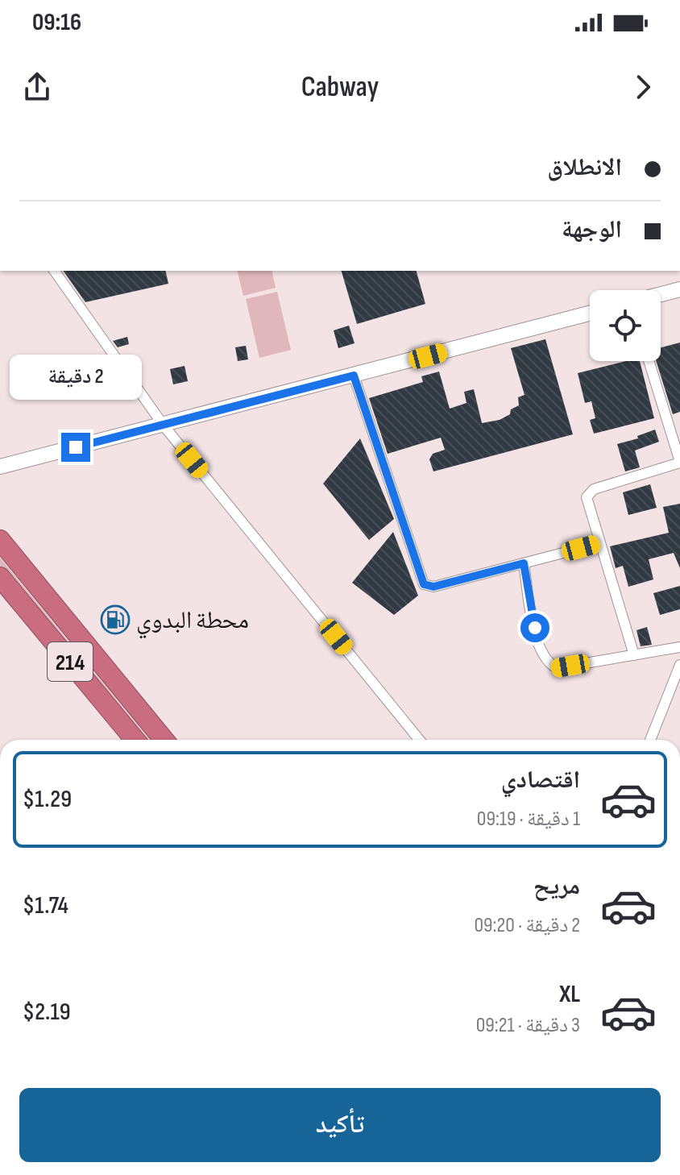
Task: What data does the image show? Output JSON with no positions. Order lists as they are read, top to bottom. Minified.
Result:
{"streets":{"highway":["214"]},"places":{"fuel station":["محطة البدوي"]},"page":{"status":"09:16","header":"Cabway","banner":["الانطلاق","الوجهة"],"bubble":"2 دقيقة","list":[{"name":"اقتصادي","note":"1 دقيقة · 09:19","value":"$1.29"},{"name":"مريح","note":"2 دقيقة · 09:20","value":"$1.74"},{"name":"XL","note":"3 دقيقة · 09:21","value":"$2.19"}],"buttons":"تأكيد"}}
